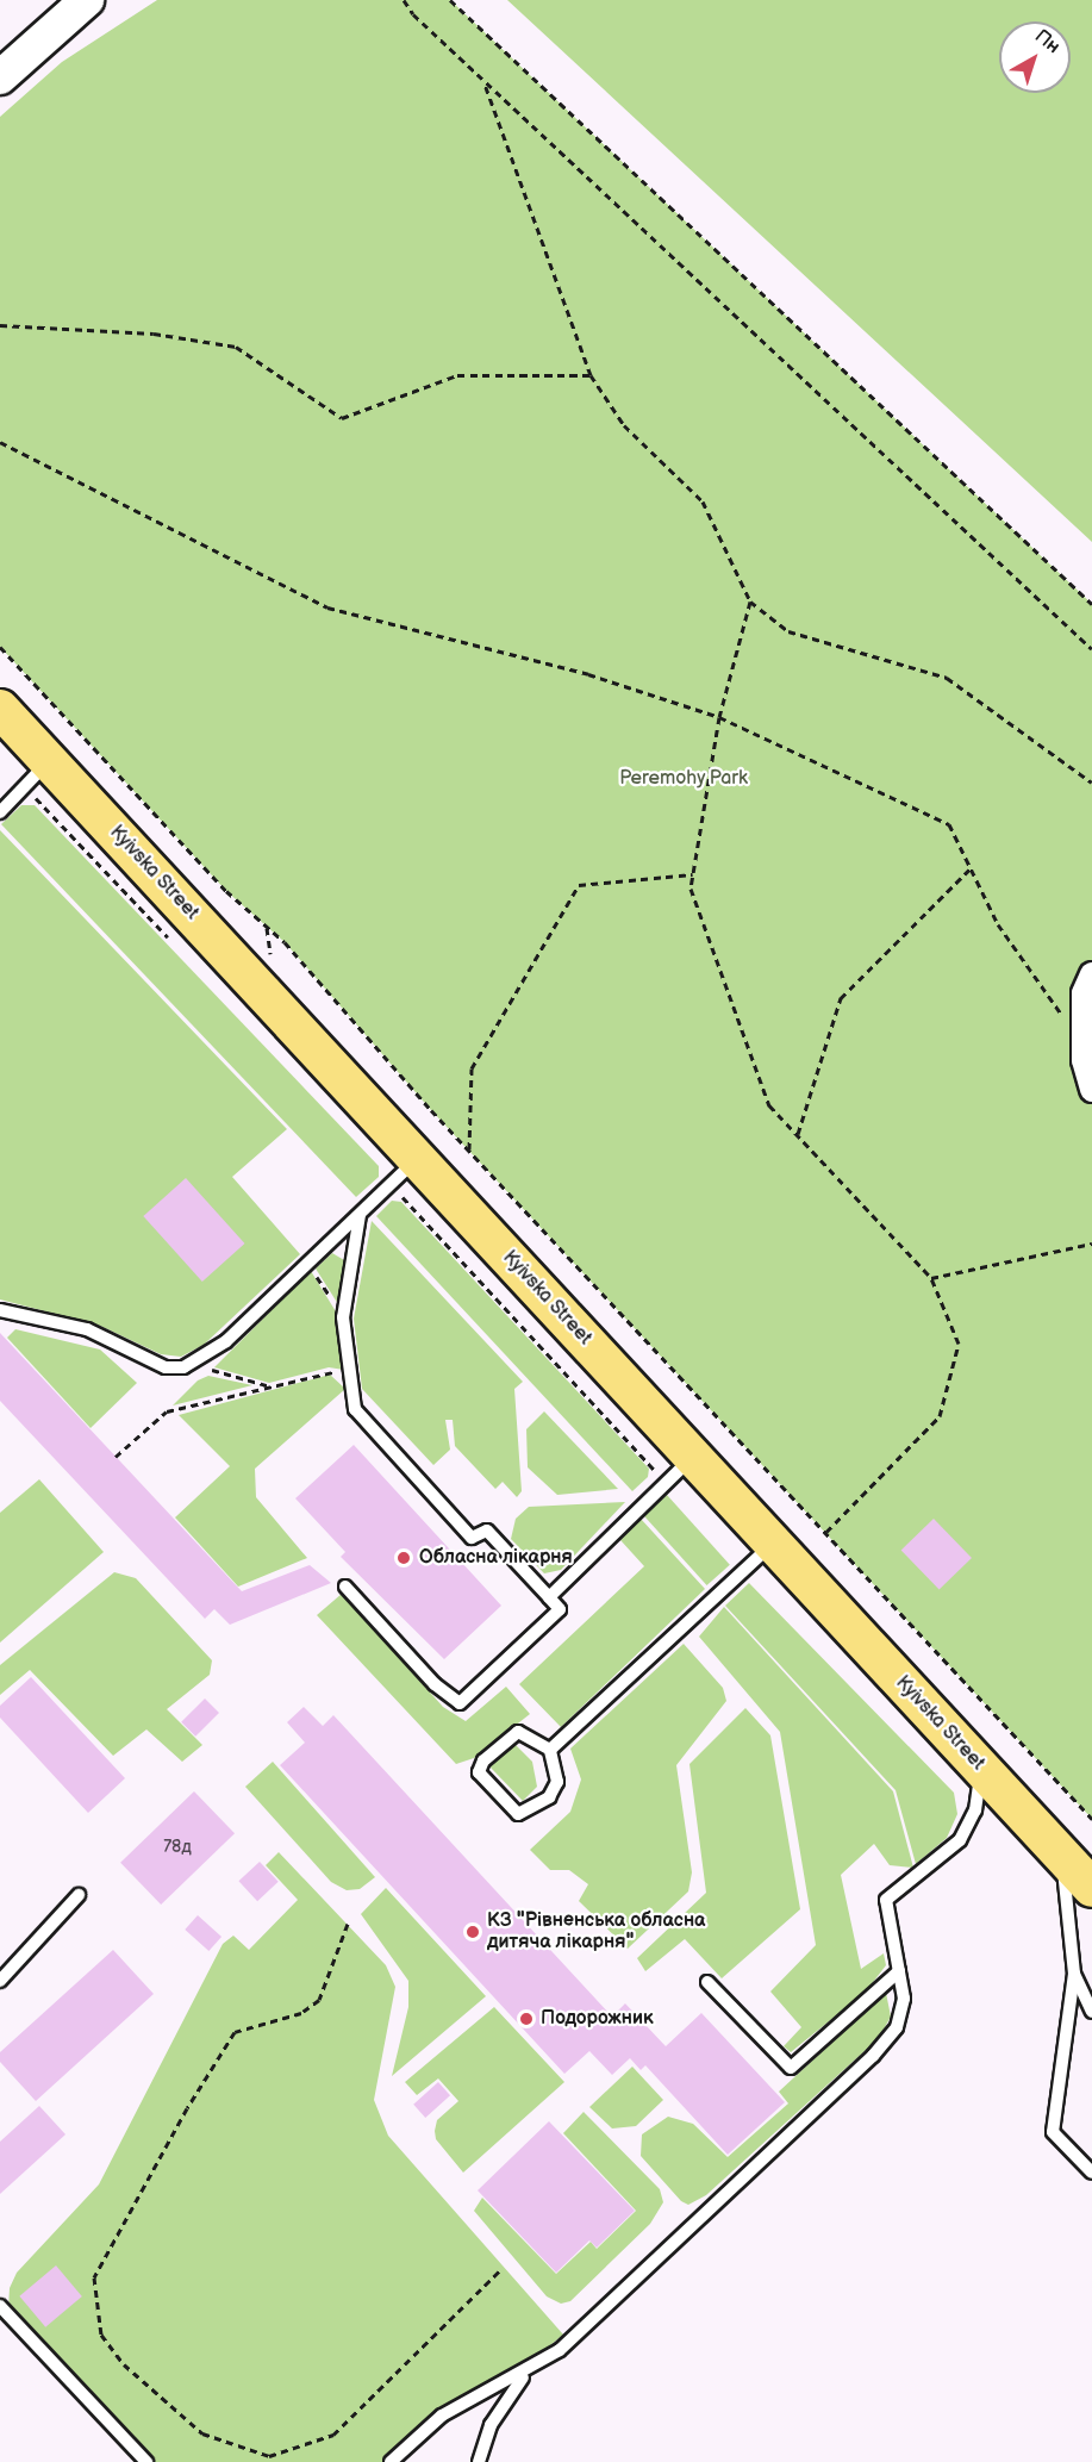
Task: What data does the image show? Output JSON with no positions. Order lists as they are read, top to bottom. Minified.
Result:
{"streets":{"main road":["Kyivska Street"]},"parks":["Peremohy Park"],"places":["Обласна лікарня","КЗ \"Рівненська обласна дитяча лікарня\"","Подорожник"],"house_numbers":["78д"],"north":"top right"}
